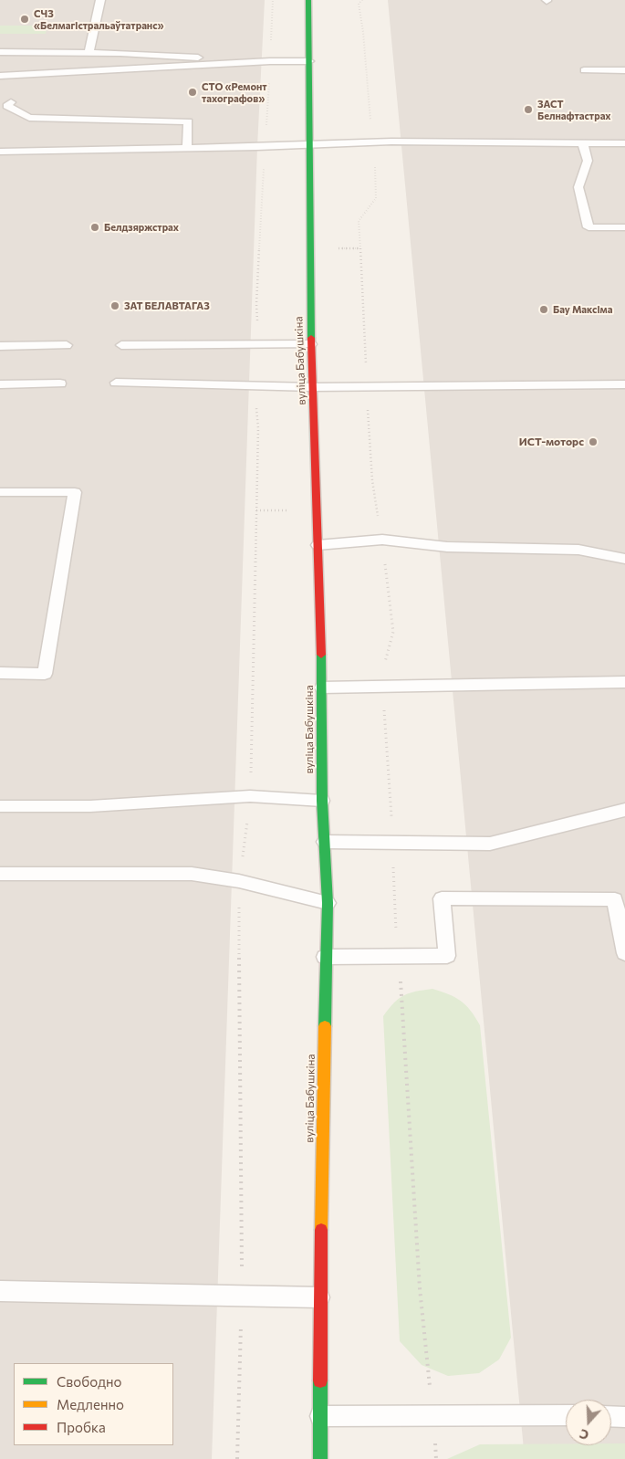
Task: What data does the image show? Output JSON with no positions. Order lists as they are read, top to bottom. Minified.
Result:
{"streets":{"street":["вуліца Бабушкіна"]},"places":["СЧЗ «Белмагістральаўтатранс»","СТО «Ремонт тахографов»","ЗАСТ Белнафтастрах","Белдзяржстрах","ЗАТ БЕЛАВТАГАЗ","Бау Максіма","ИСТ-моторс"],"legend":["Свободно","Медленно","Пробка"],"north":"bottom"}
